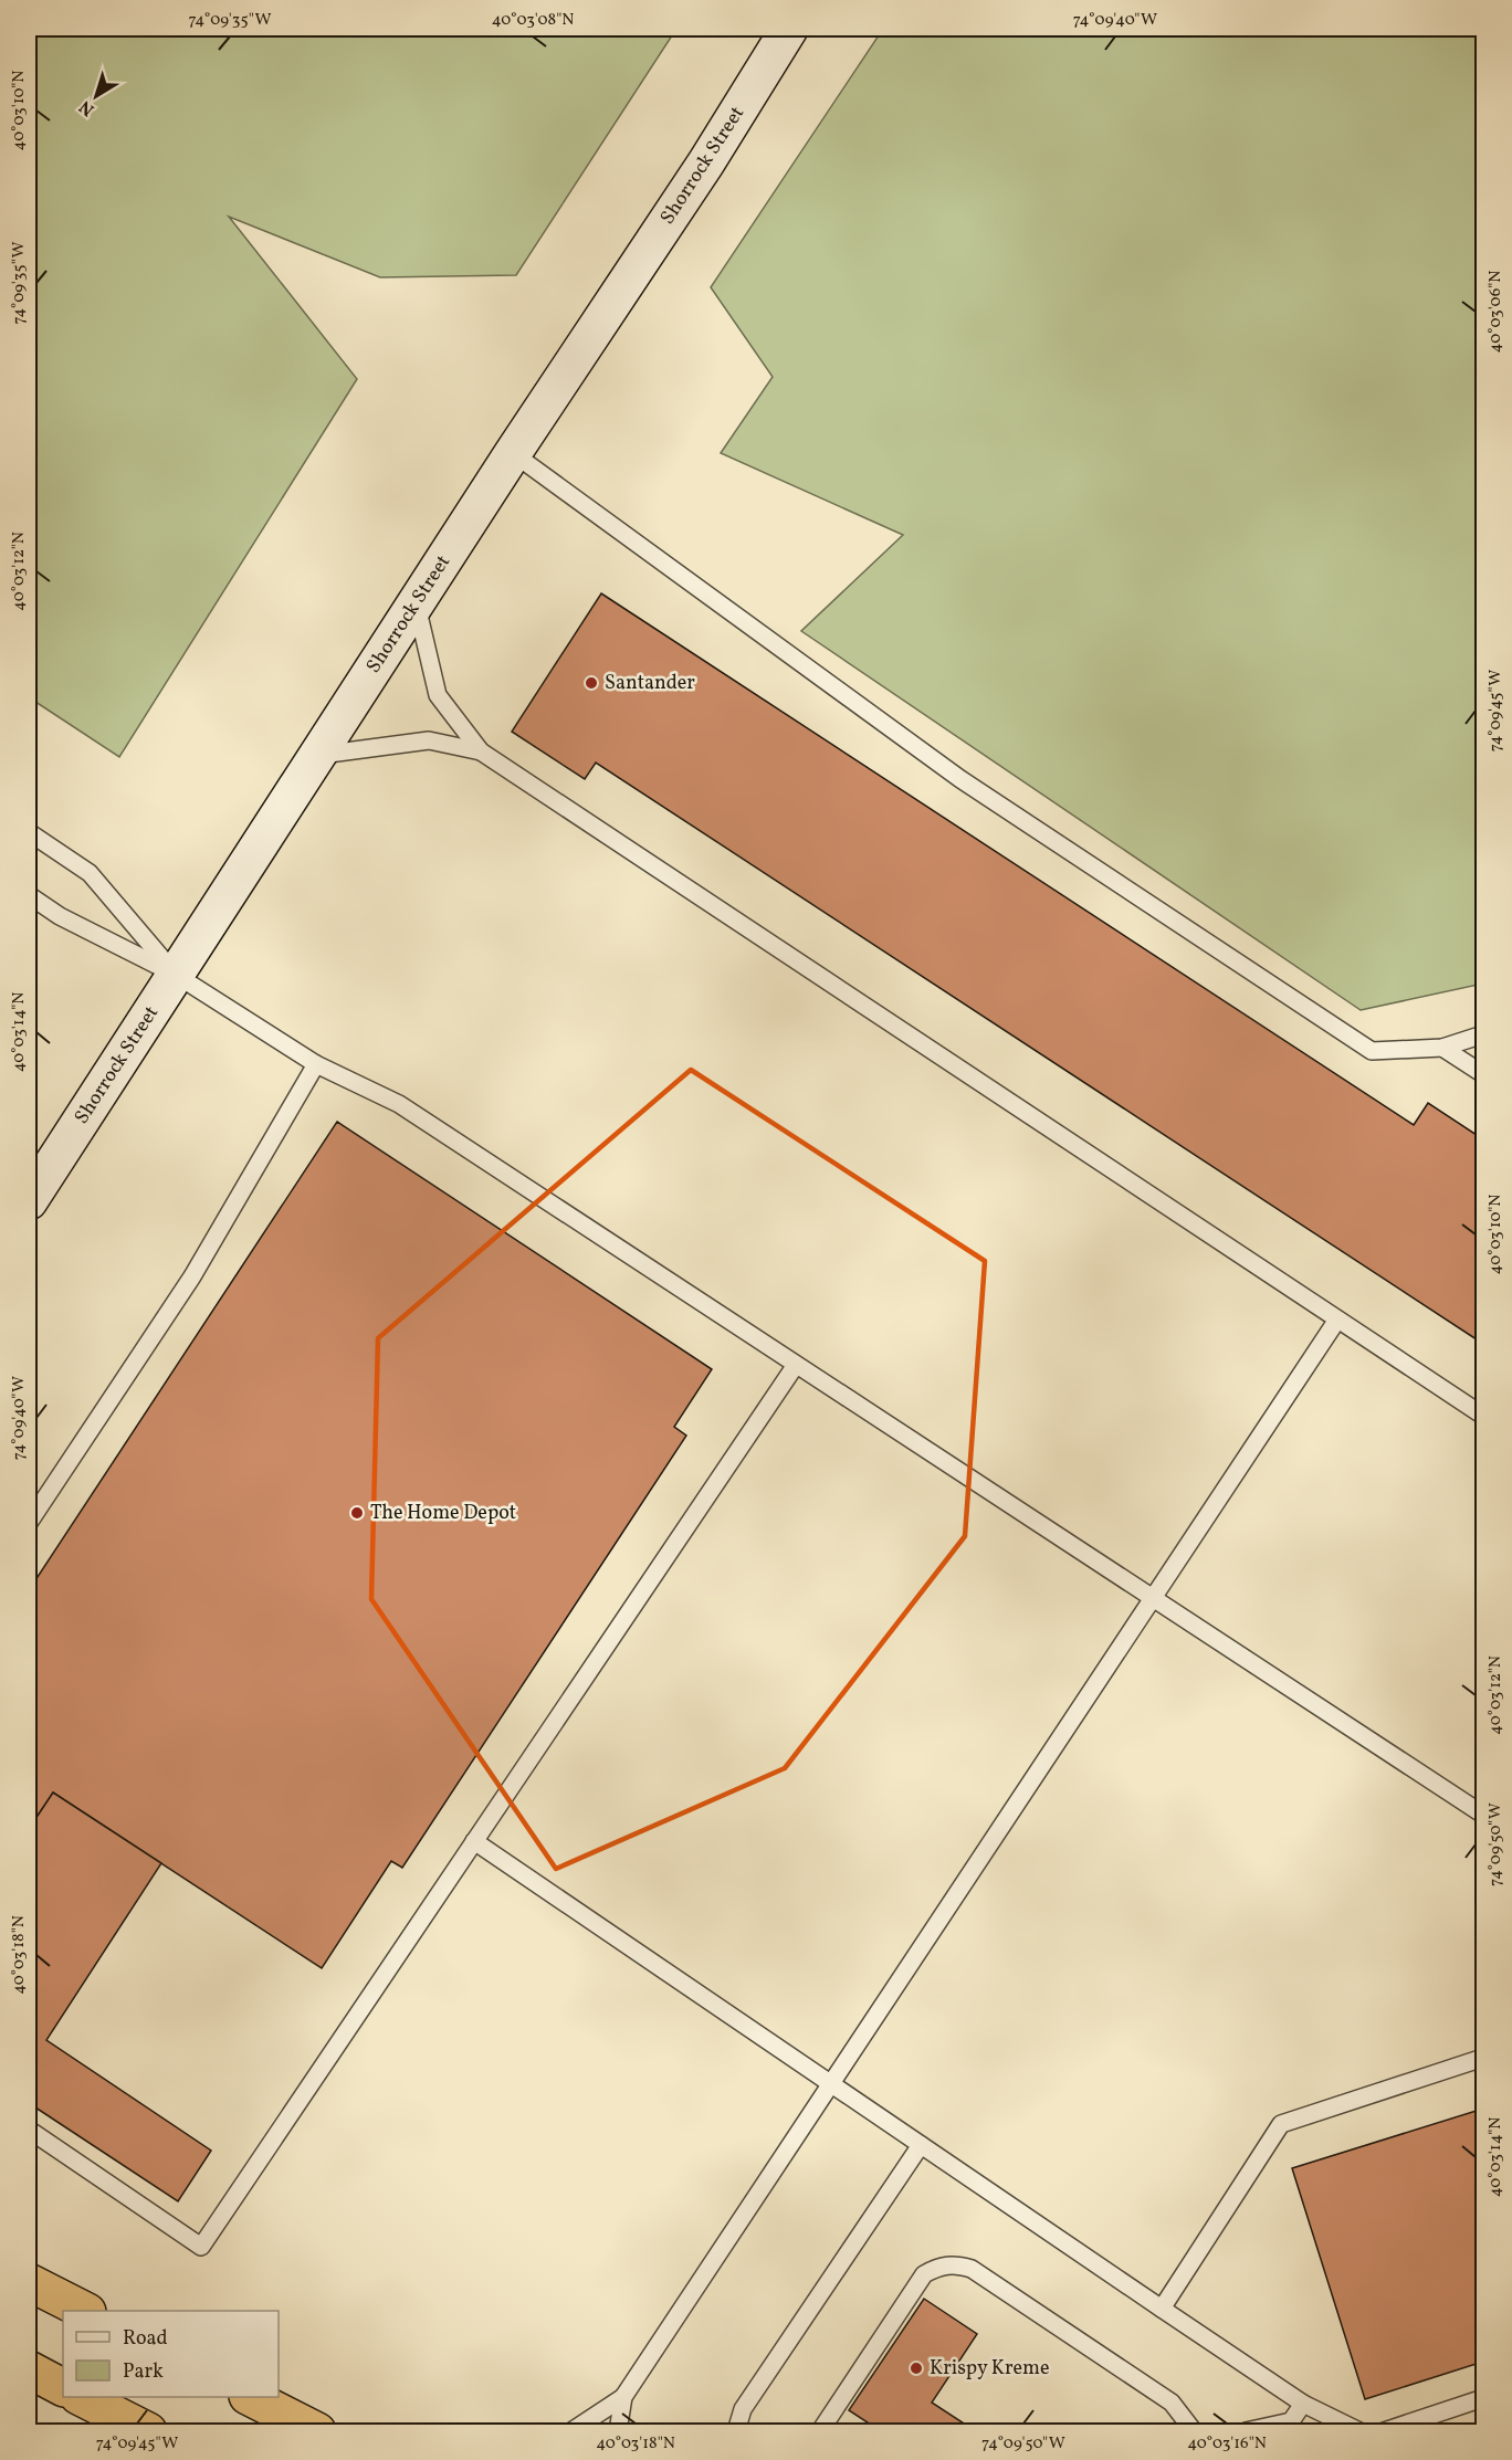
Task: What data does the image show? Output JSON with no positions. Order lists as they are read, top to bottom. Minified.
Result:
{"streets":{"main road":["Shorrock Street"]},"places":["Santander","The Home Depot","Krispy Kreme"],"legend":["Road","Park"],"north":"bottom left","coordinates":["74°09'35\"W","40°03'08\"N","74°09'40\"W","40°03'10\"N","40°03'06\"N","40°03'12\"N","74°09'45\"W","40°03'14\"N","74°09'50\"W","40°03'18\"N","40°03'16\"N"]}
